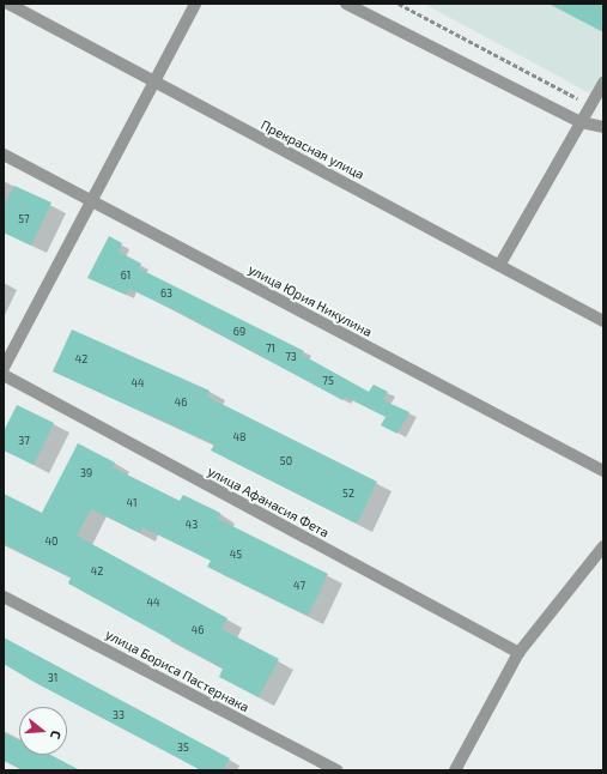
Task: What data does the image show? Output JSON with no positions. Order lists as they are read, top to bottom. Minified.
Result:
{"streets":{"street":["Прекрасная улица","улица Юрия Никулина","улица Афанасия Фета","улица Бориса Пастернака"]},"house_numbers":["57","61","63","69","71","73","42","75","44","46","48","37","50","39","52","41","43","40","45","42","47","44","46","31","33","35"],"north":"right"}
